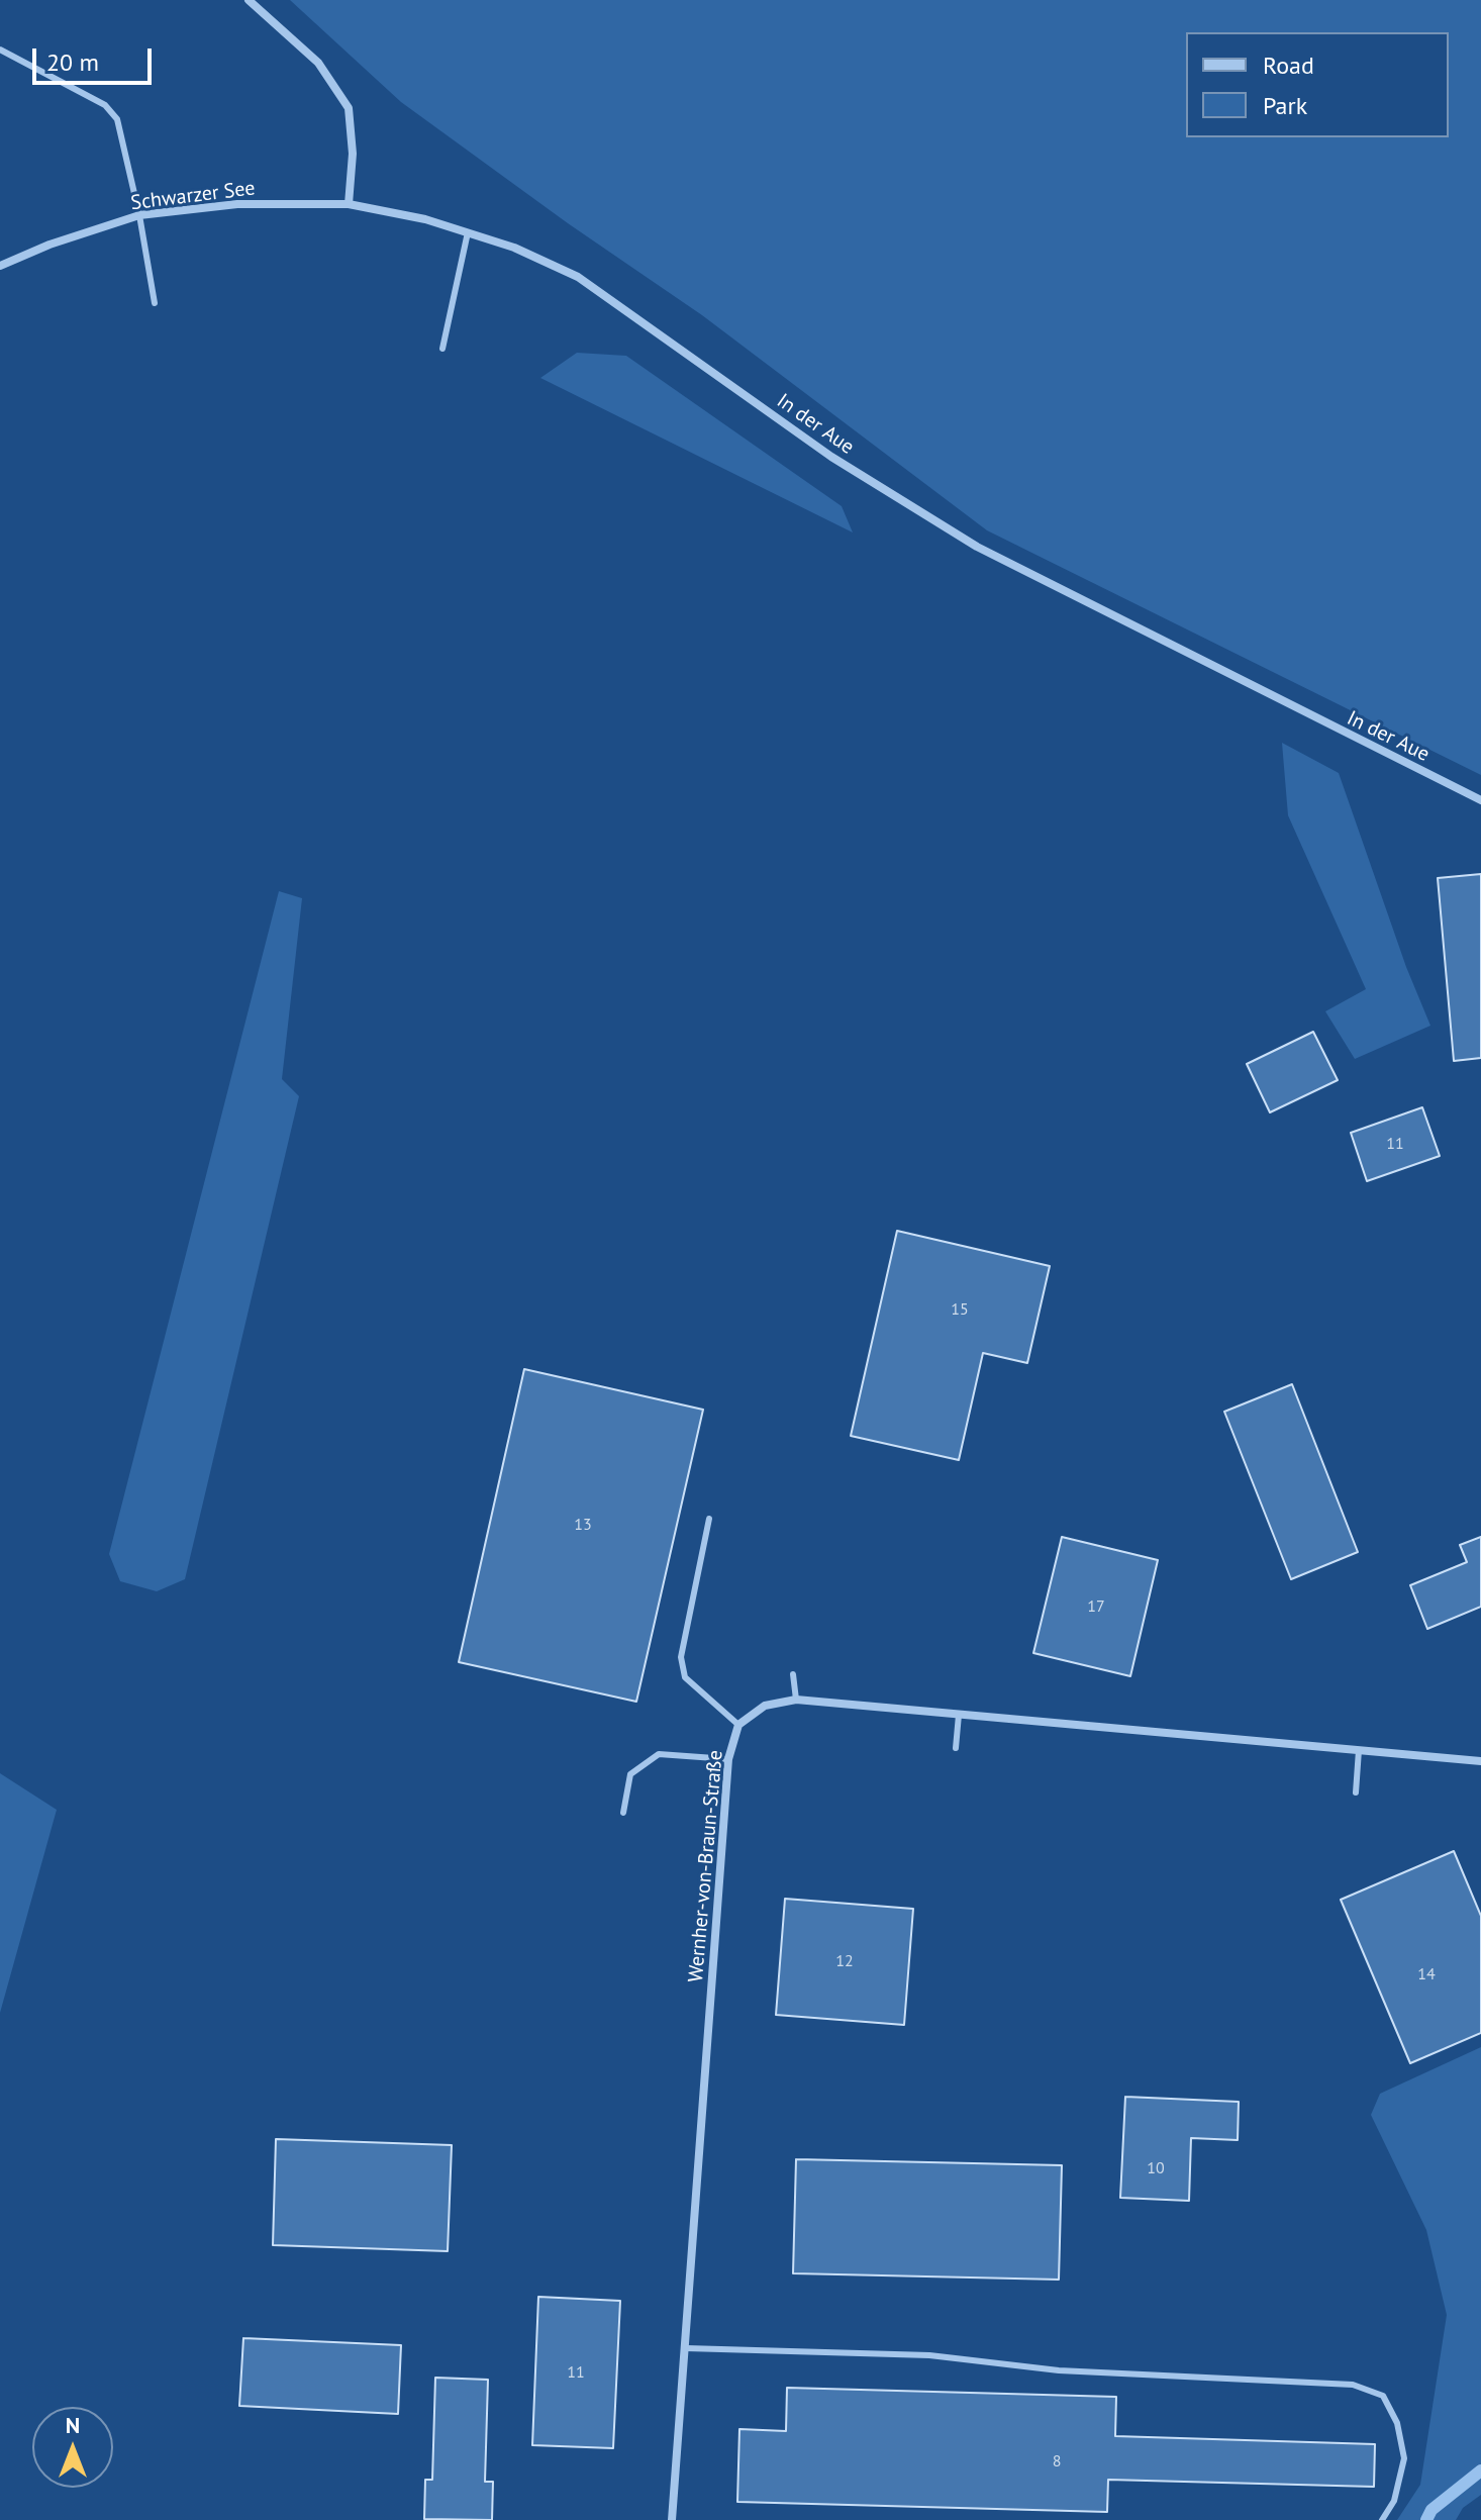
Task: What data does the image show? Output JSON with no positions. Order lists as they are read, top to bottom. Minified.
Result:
{"streets":{"street":["Schwarzer See","In der Aue","Wernher-von-Braun-Straße"]},"crossings":[["Schwarzer See","In der Aue"]],"house_numbers":["11","15","13","17","12","14","10","11","8"],"legend":["Road","Park"],"scale_bar":"20 m","north":"top"}
